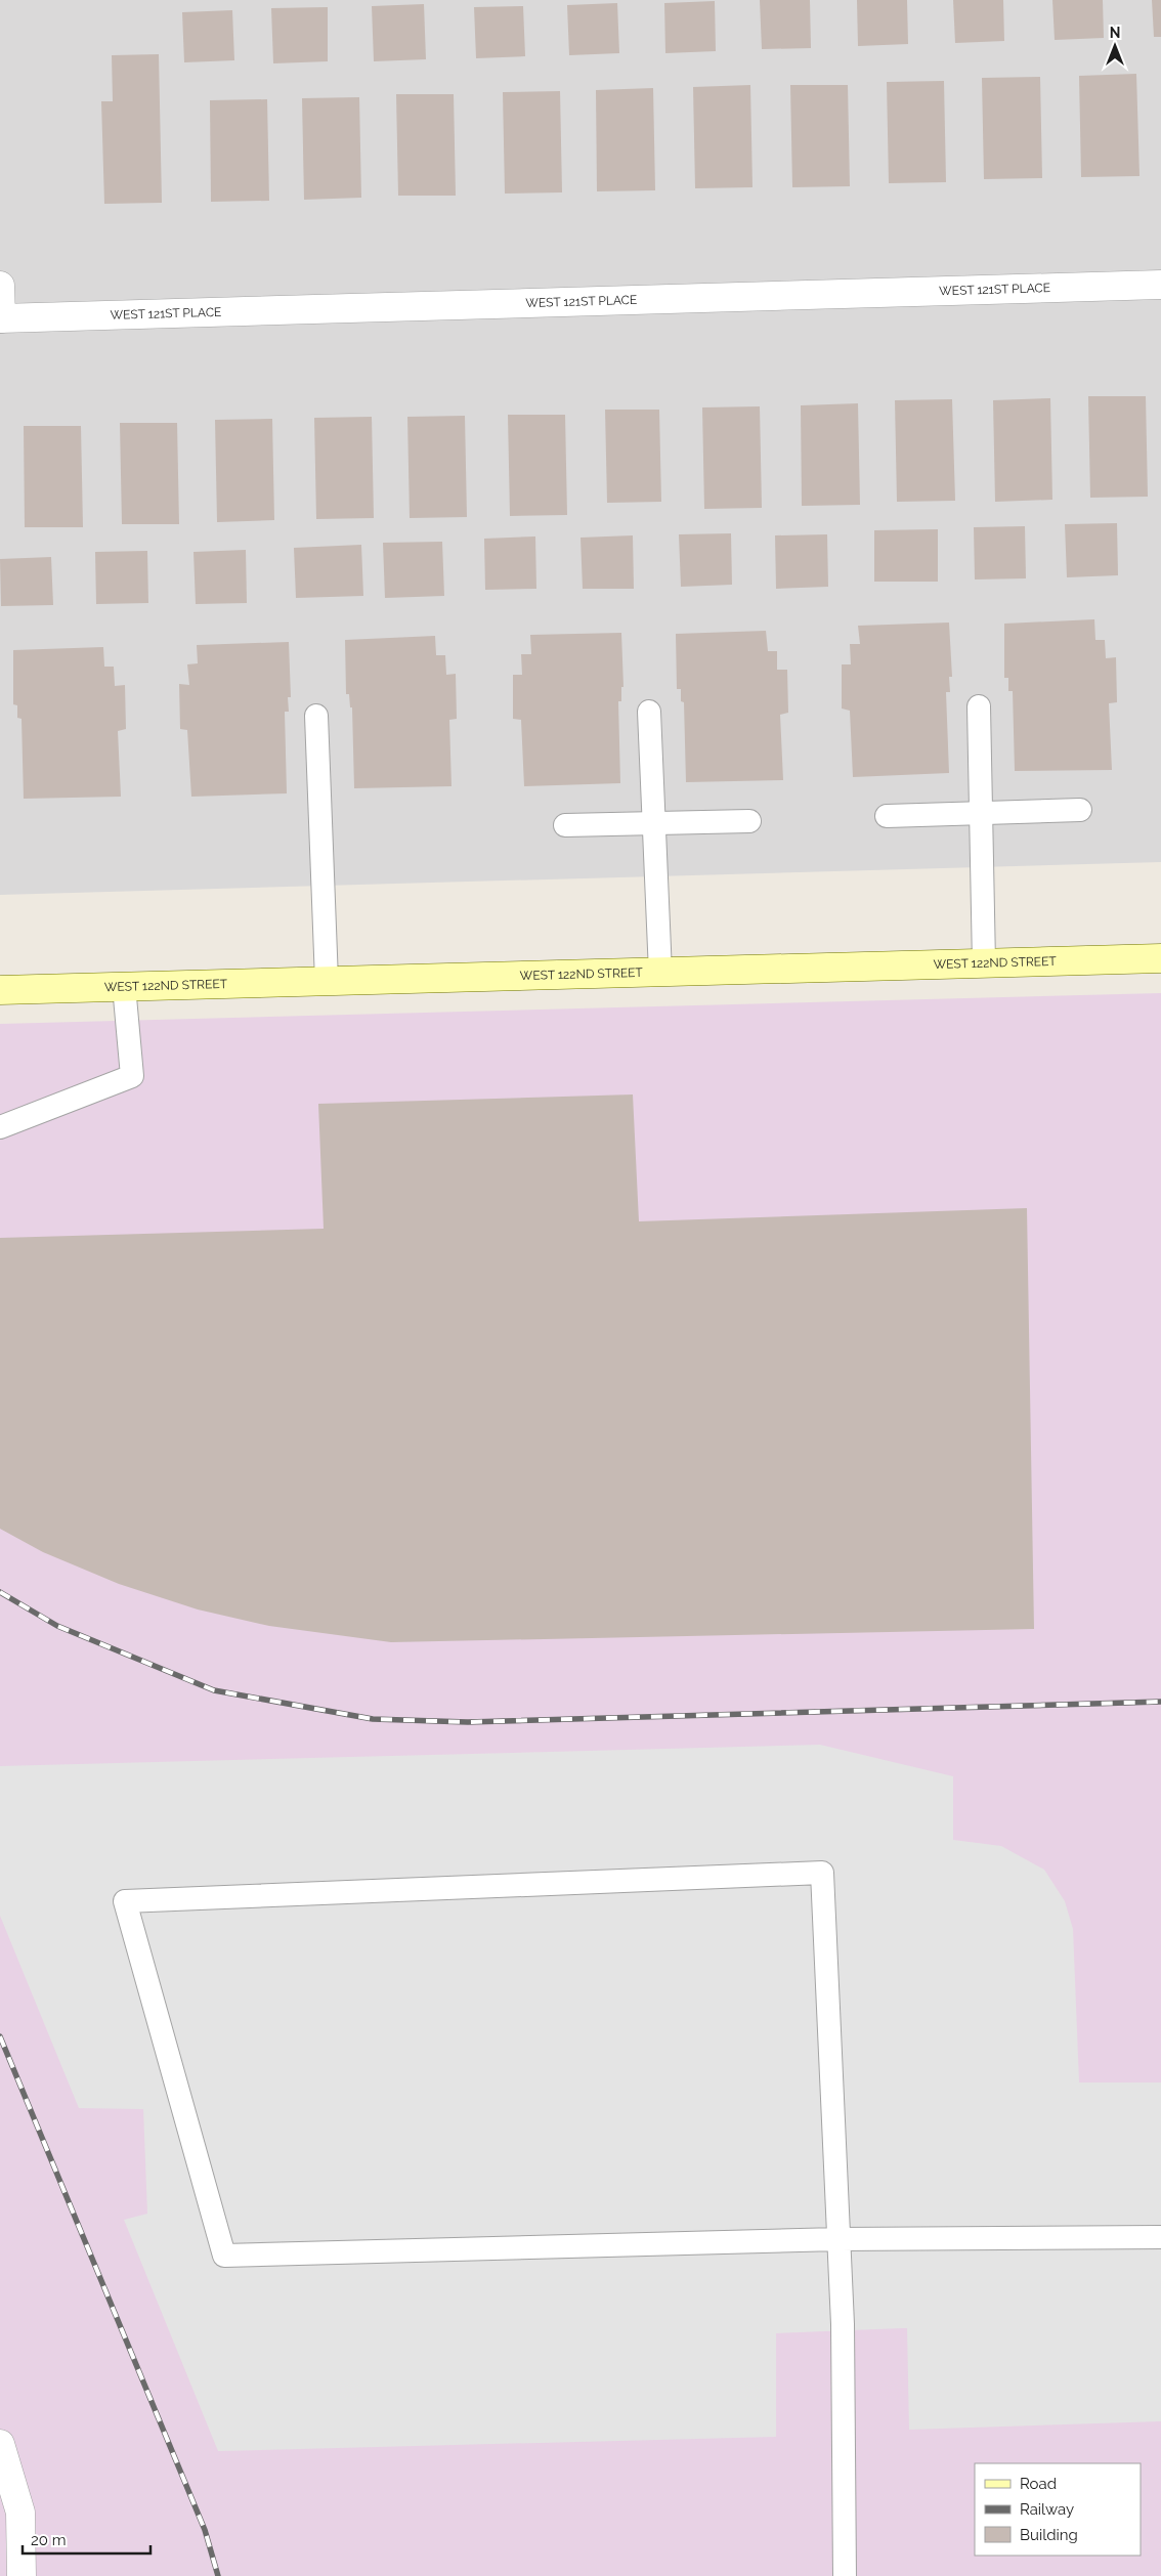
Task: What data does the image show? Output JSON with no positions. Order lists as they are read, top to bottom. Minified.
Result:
{"streets":{"street":["WEST 121ST PLACE","WEST 122ND STREET"]},"legend":["Road","Railway","Building"],"scale_bar":"20 m","north":"top"}
